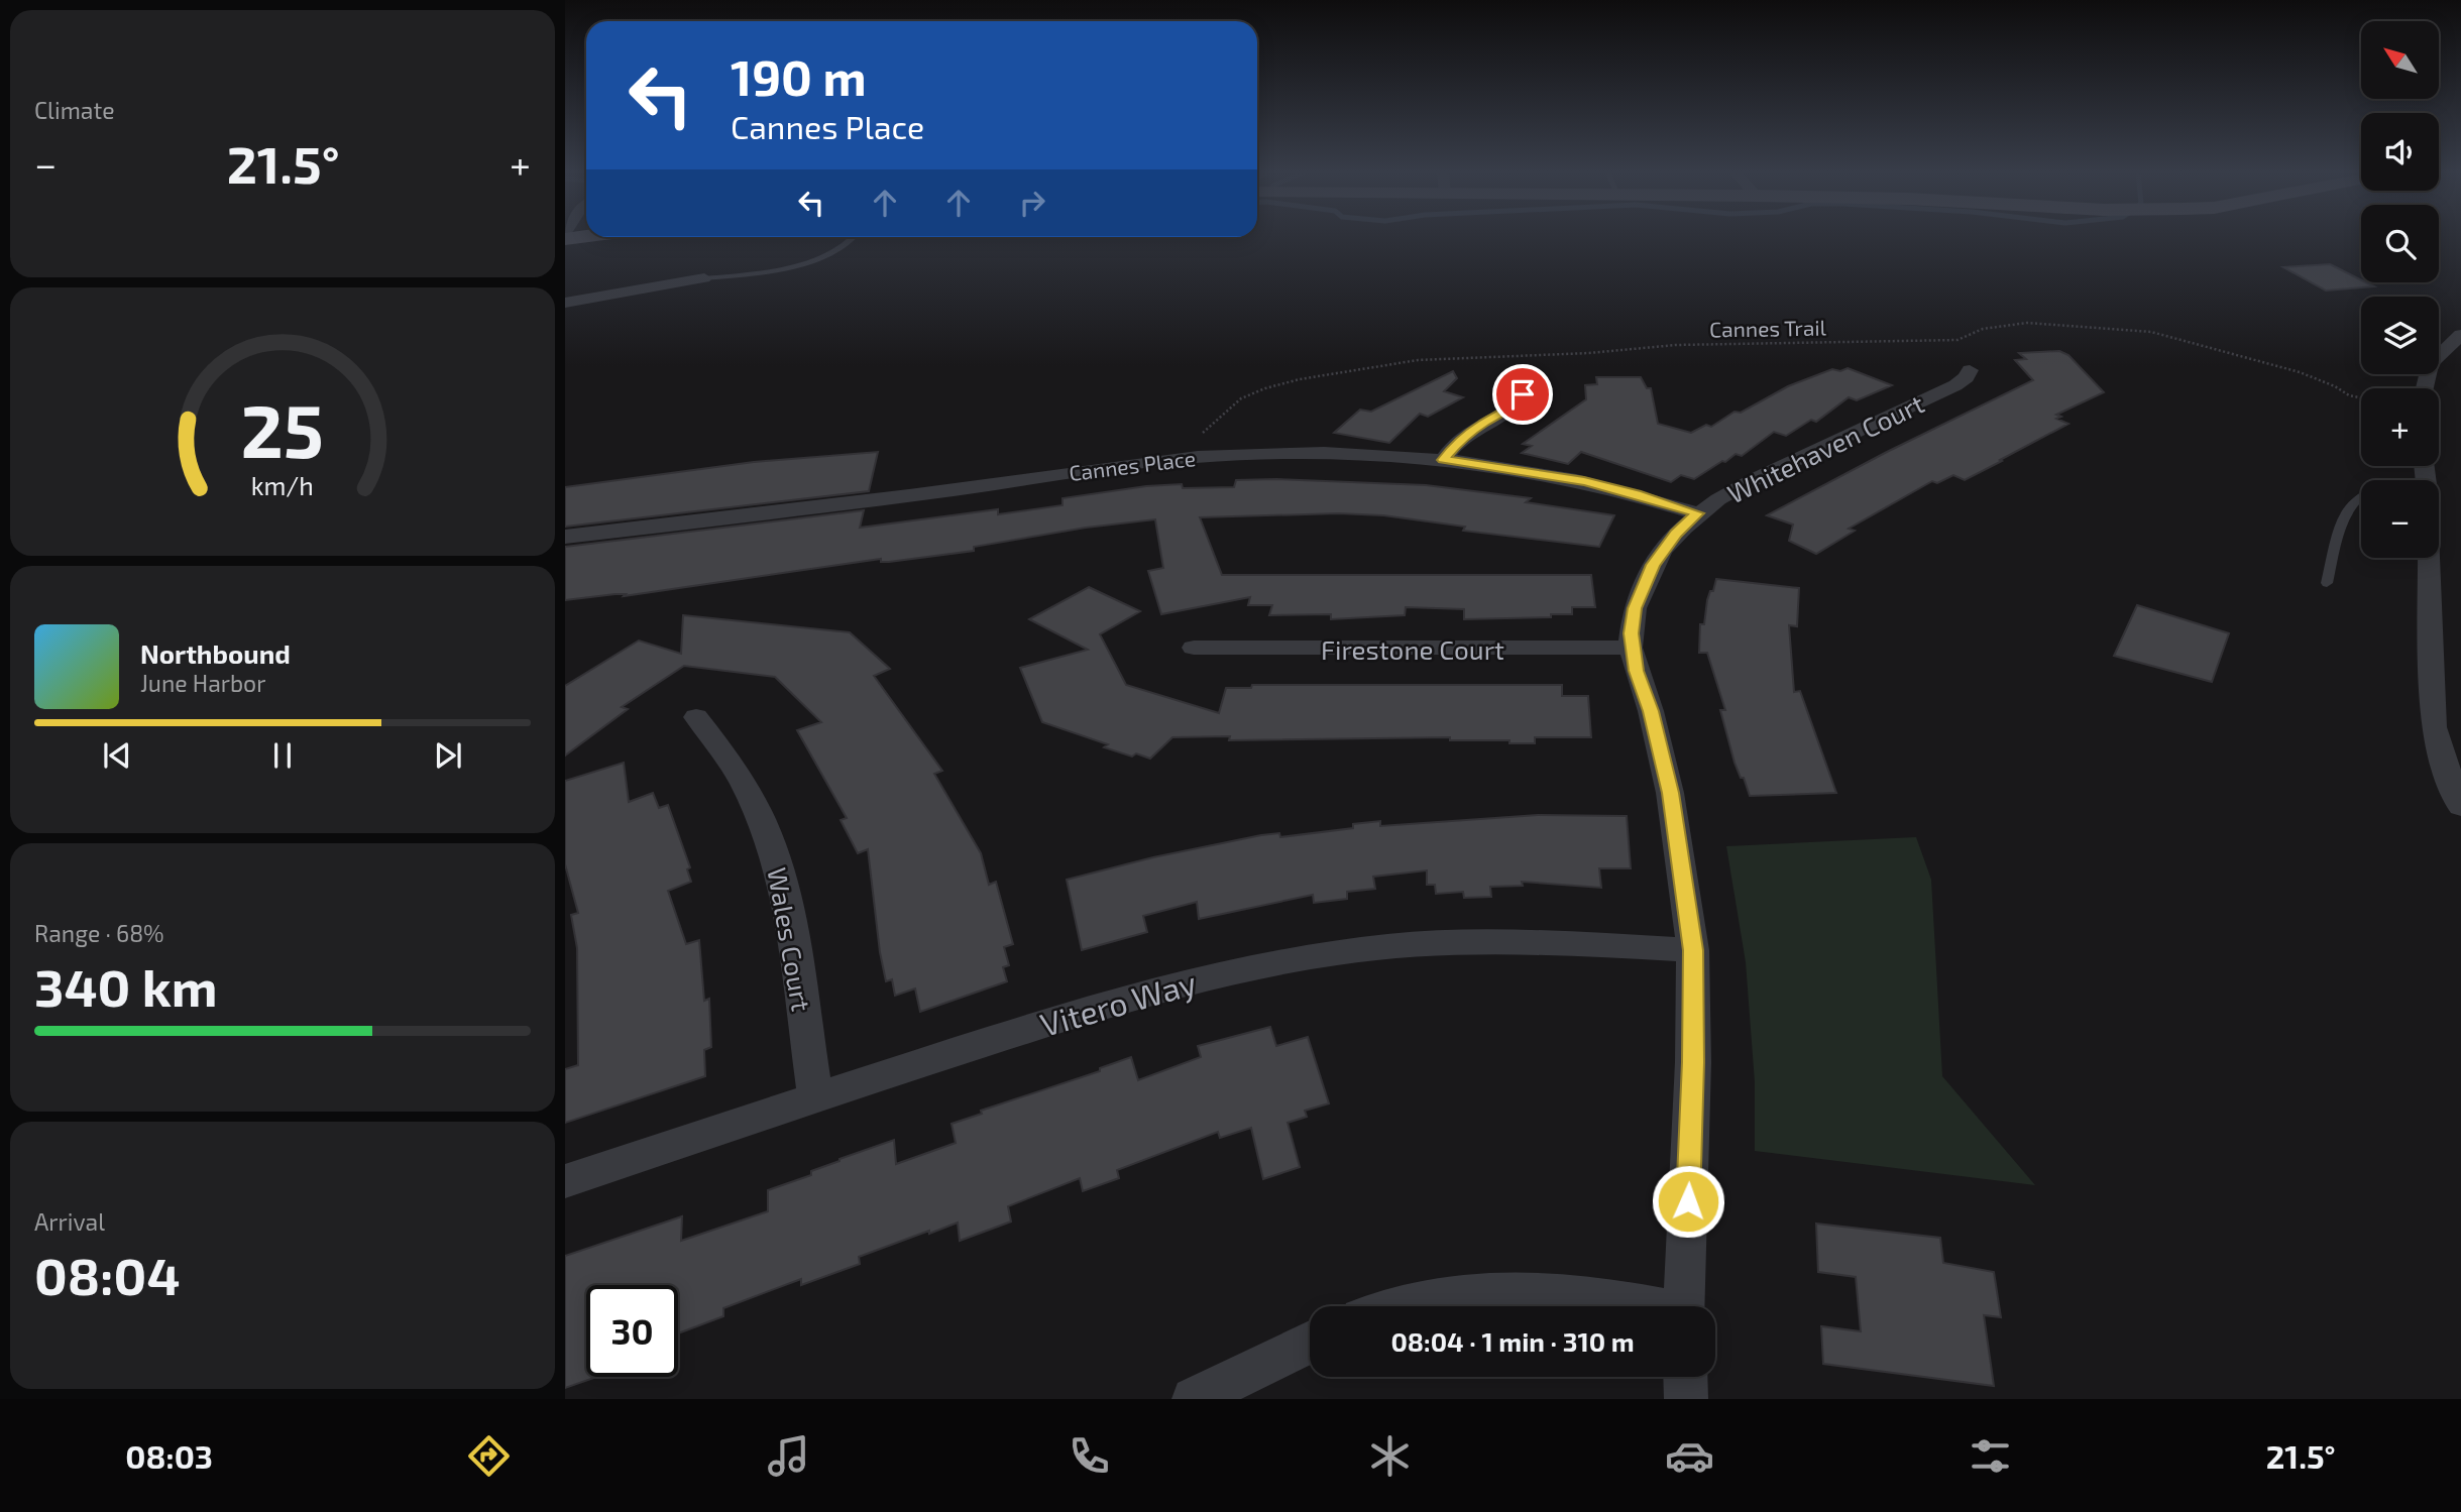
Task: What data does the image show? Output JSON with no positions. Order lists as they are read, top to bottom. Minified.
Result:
{"streets":{"street":["Whitehaven Court","Cannes Place","Firestone Court","Wales Court","Vitero Way"],"path":["Cannes Trail"]},"crossings":[["Cannes Trail","Cannes Place"],["Whitehaven Court","Cannes Place"],["Whitehaven Court","Firestone Court"],["Whitehaven Court","Vitero Way"],["Wales Court","Vitero Way"]],"north":"top left","page":{"tile":["Climate",["Range · 68%","340 km"],["Arrival","08:04"]],"map_buttons":["+","−"],"turn":["190 m","Cannes Place"],"heat":["−","21.5°","+"],"song":["Northbound","June Harbor"],"limit":"30","trip":"08:04 · 1 min · 310 m","tabs":["08:03","21.5°"],"gauge":["25","km/h"]}}
